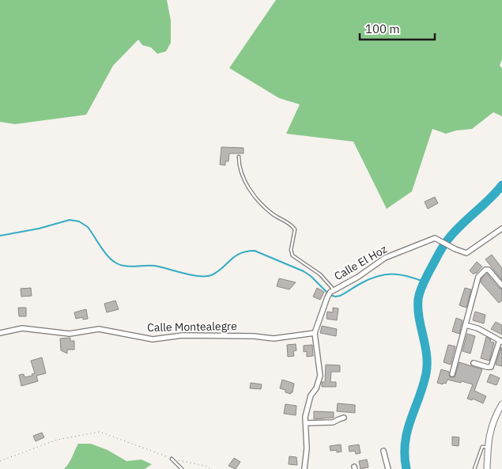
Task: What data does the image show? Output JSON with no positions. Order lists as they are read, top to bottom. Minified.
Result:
{"streets":{"street":["Calle El Hoz","Calle Montealegre"]},"crossings":[["Calle El Hoz","Calle Montealegre"]],"scale_bar":"100 m"}
